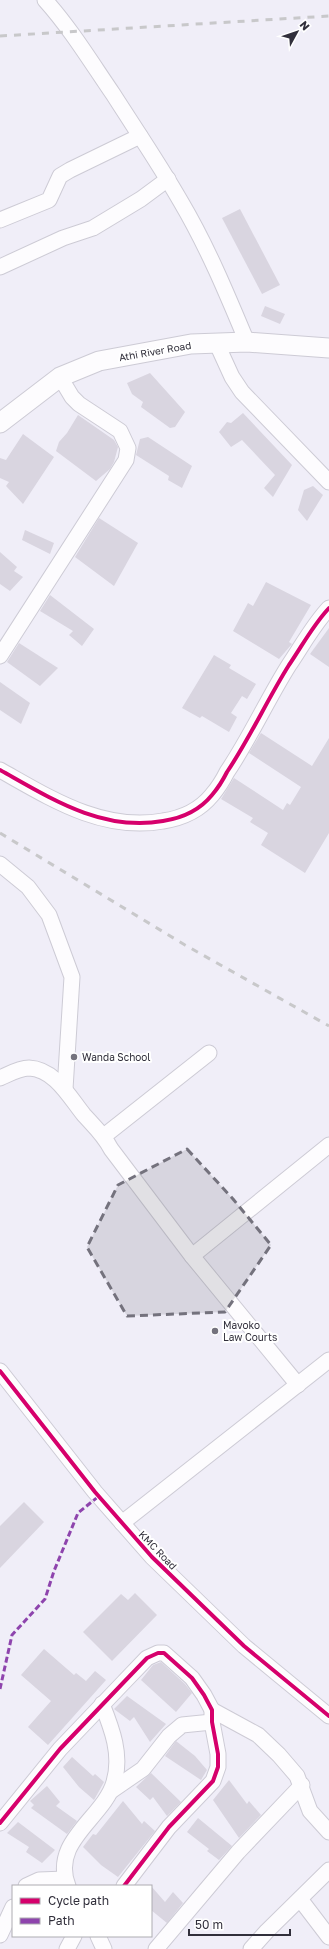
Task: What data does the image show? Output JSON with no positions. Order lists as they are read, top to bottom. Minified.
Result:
{"streets":{"main road":["Athi River Road"],"street":["KMC Road"]},"places":["Wanda School","Mavoko Law Courts"],"legend":["Cycle path","Path"],"scale_bar":"50 m","north":"top right"}
